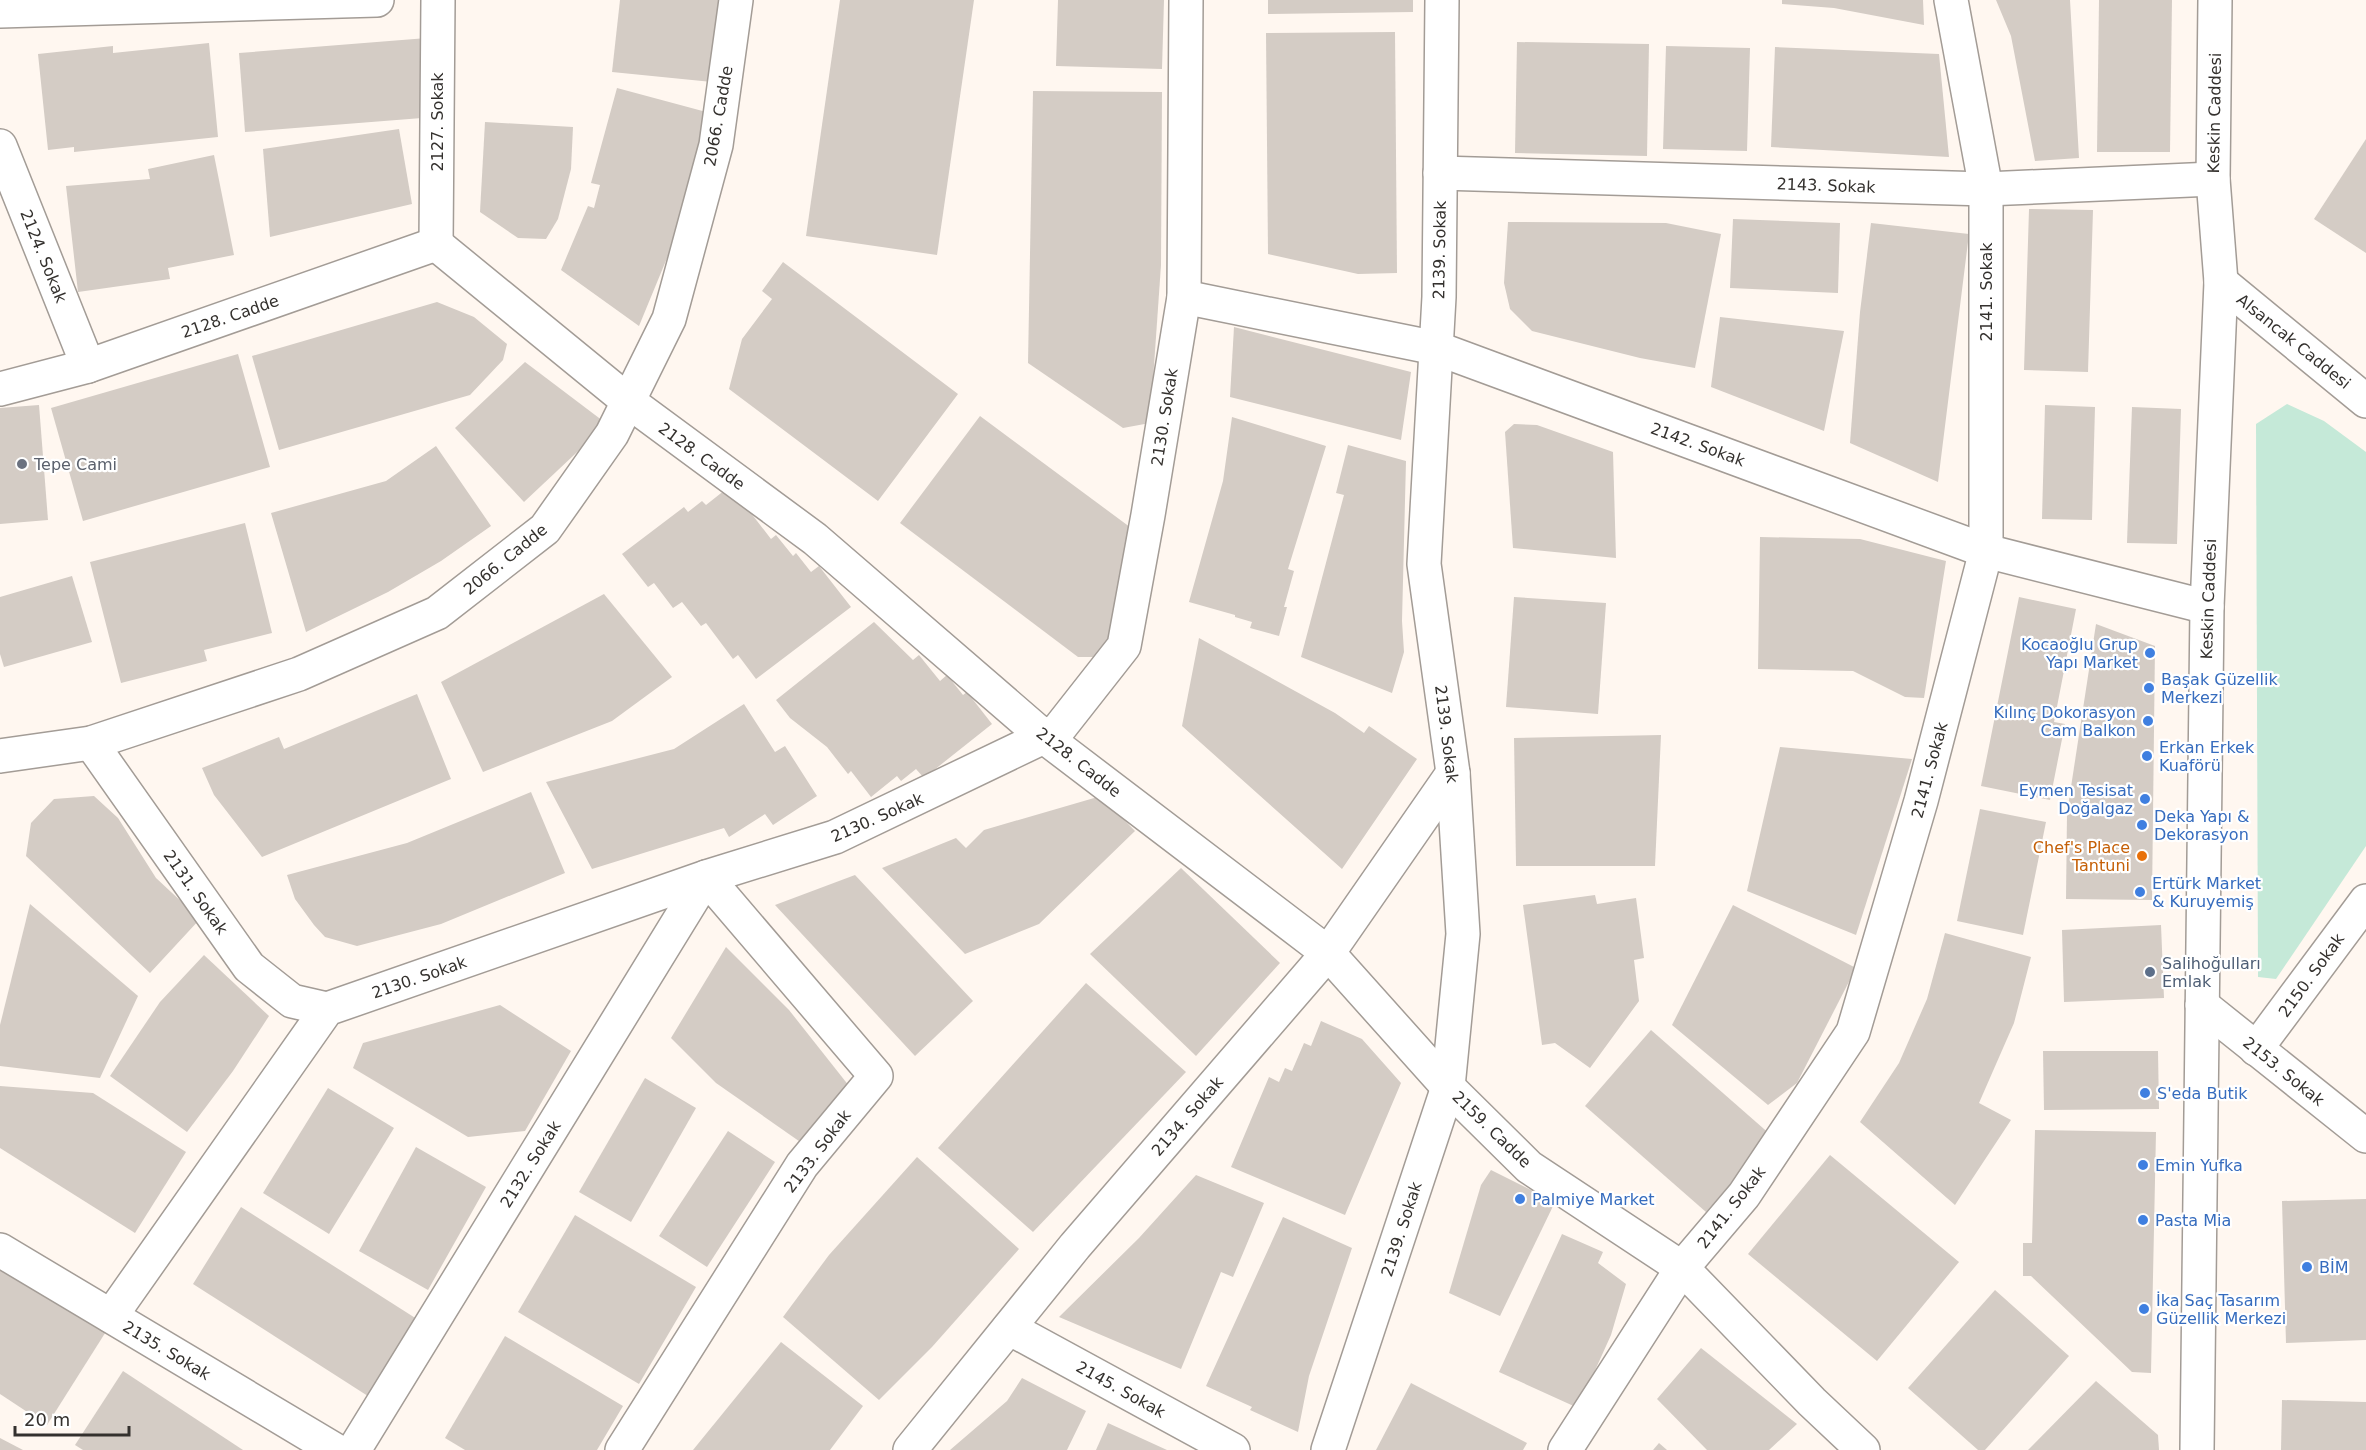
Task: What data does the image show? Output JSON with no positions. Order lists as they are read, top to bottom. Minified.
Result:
{"streets":{"street":["Keskin Caddesi","2066. Cadde","2127. Sokak","2143. Sokak","2139. Sokak","2124. Sokak","2141. Sokak","2128. Cadde","Alsancak Caddesi","2130. Sokak","2142. Sokak","2131. Sokak","2150. Sokak","2153. Sokak","2134. Sokak","2159. Cadde","2133. Sokak","2132. Sokak","2135. Sokak","2145. Sokak"]},"crossings":[["Keskin Caddesi","2143. Sokak"],["Keskin Caddesi","Alsancak Caddesi"],["Keskin Caddesi","2142. Sokak"],["Keskin Caddesi","2153. Sokak"],["2066. Cadde","2128. Cadde"],["2066. Cadde","2131. Sokak"],["2127. Sokak","2128. Cadde"],["2143. Sokak","2139. Sokak"],["2143. Sokak","2141. Sokak"],["2139. Sokak","2142. Sokak"],["2139. Sokak","2134. Sokak"],["2139. Sokak","2159. Cadde"],["2124. Sokak","2128. Cadde"],["2141. Sokak","2142. Sokak"],["2141. Sokak","2159. Cadde"],["2128. Cadde","2130. Sokak"],["2128. Cadde","2134. Sokak"],["2128. Cadde","2159. Cadde"],["2130. Sokak","2142. Sokak"],["2130. Sokak","2131. Sokak"],["2130. Sokak","2133. Sokak"],["2130. Sokak","2132. Sokak"],["2150. Sokak","2153. Sokak"],["2134. Sokak","2159. Cadde"],["2134. Sokak","2145. Sokak"],["2133. Sokak","2132. Sokak"]],"places":["Tepe Cami","Kocaoğlu Grup Yapı Market","Başak Güzellik Merkezi","Kılınç Dokorasyon Cam Balkon","Erkan Erkek Kuaförü","Eymen Tesisat Doğalgaz","Deka Yapı & Dekorasyon","Chef's Place Tantuni","Ertürk Market & Kuruyemiş","Salihoğulları Emlak","S'eda Butik","Emin Yufka","Palmiye Market","Pasta Mia","BİM","İka Saç Tasarım Güzellik Merkezi"],"scale_bar":"20 m"}
